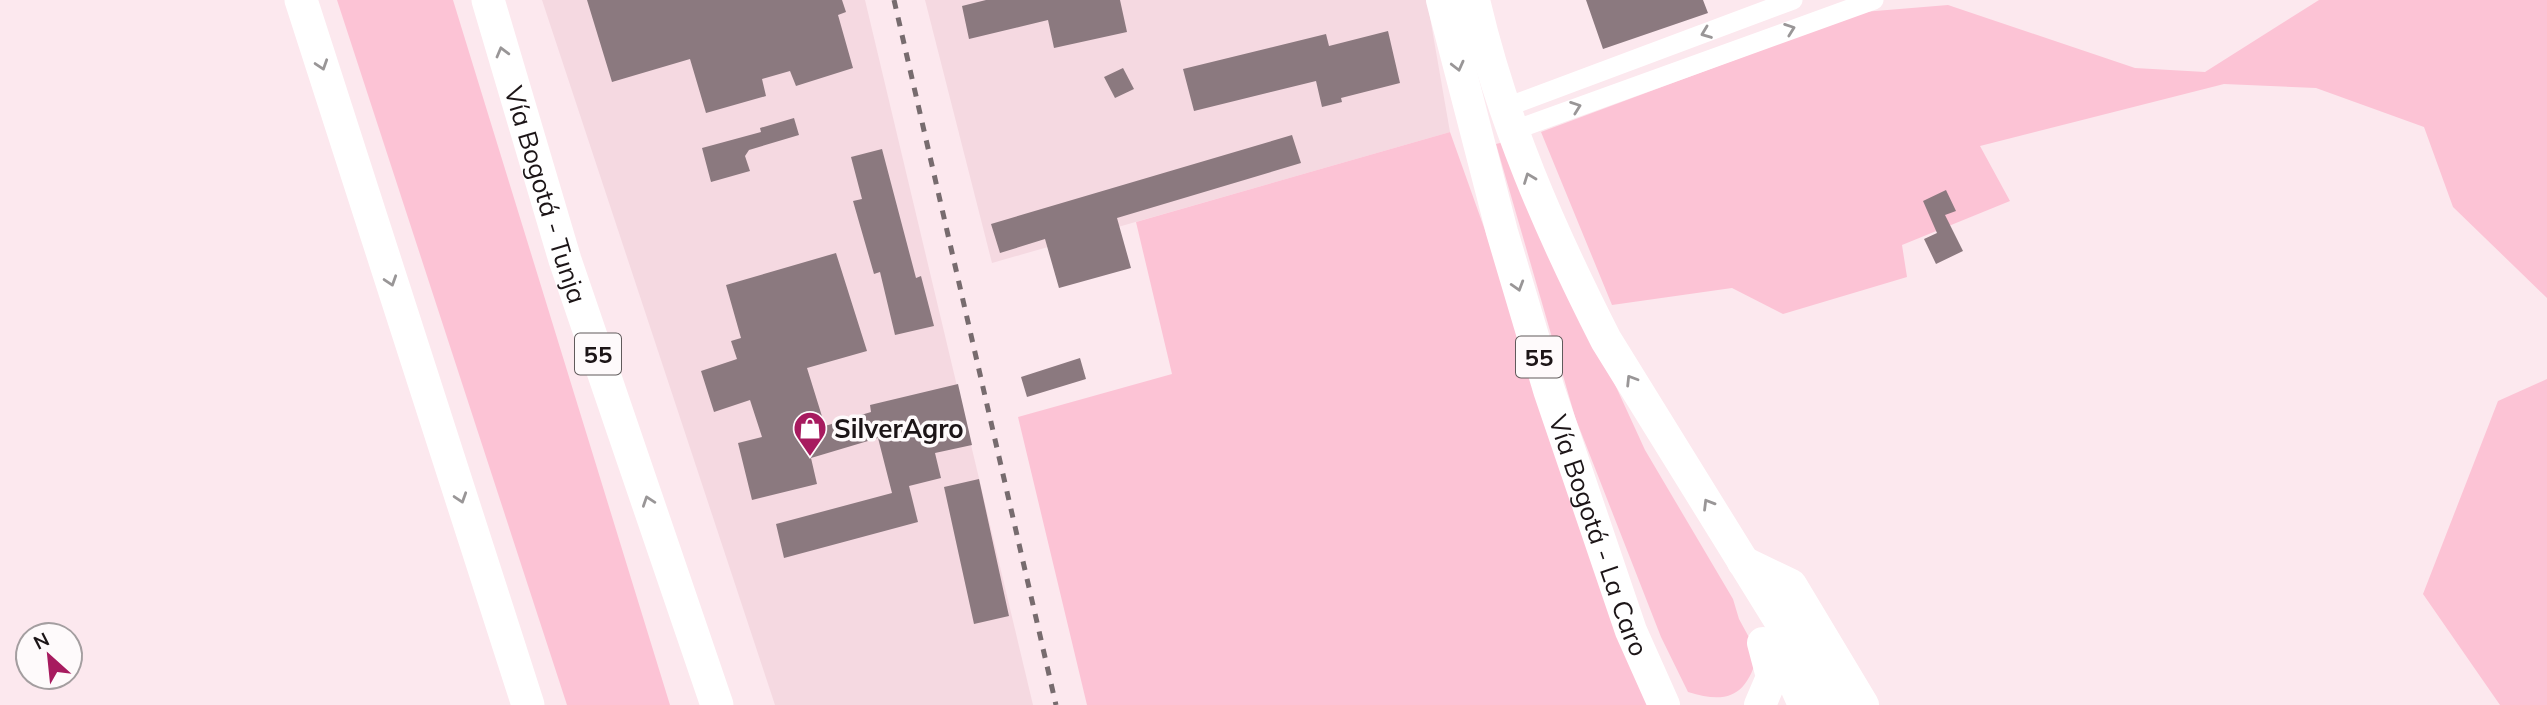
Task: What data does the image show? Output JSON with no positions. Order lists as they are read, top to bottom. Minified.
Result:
{"streets":{"highway":["Vía Bogotá - Tunja","55"],"main road":["Vía Bogotá - La Caro"]},"places":{"shop":["SilverAgro"]},"north":"top left"}
